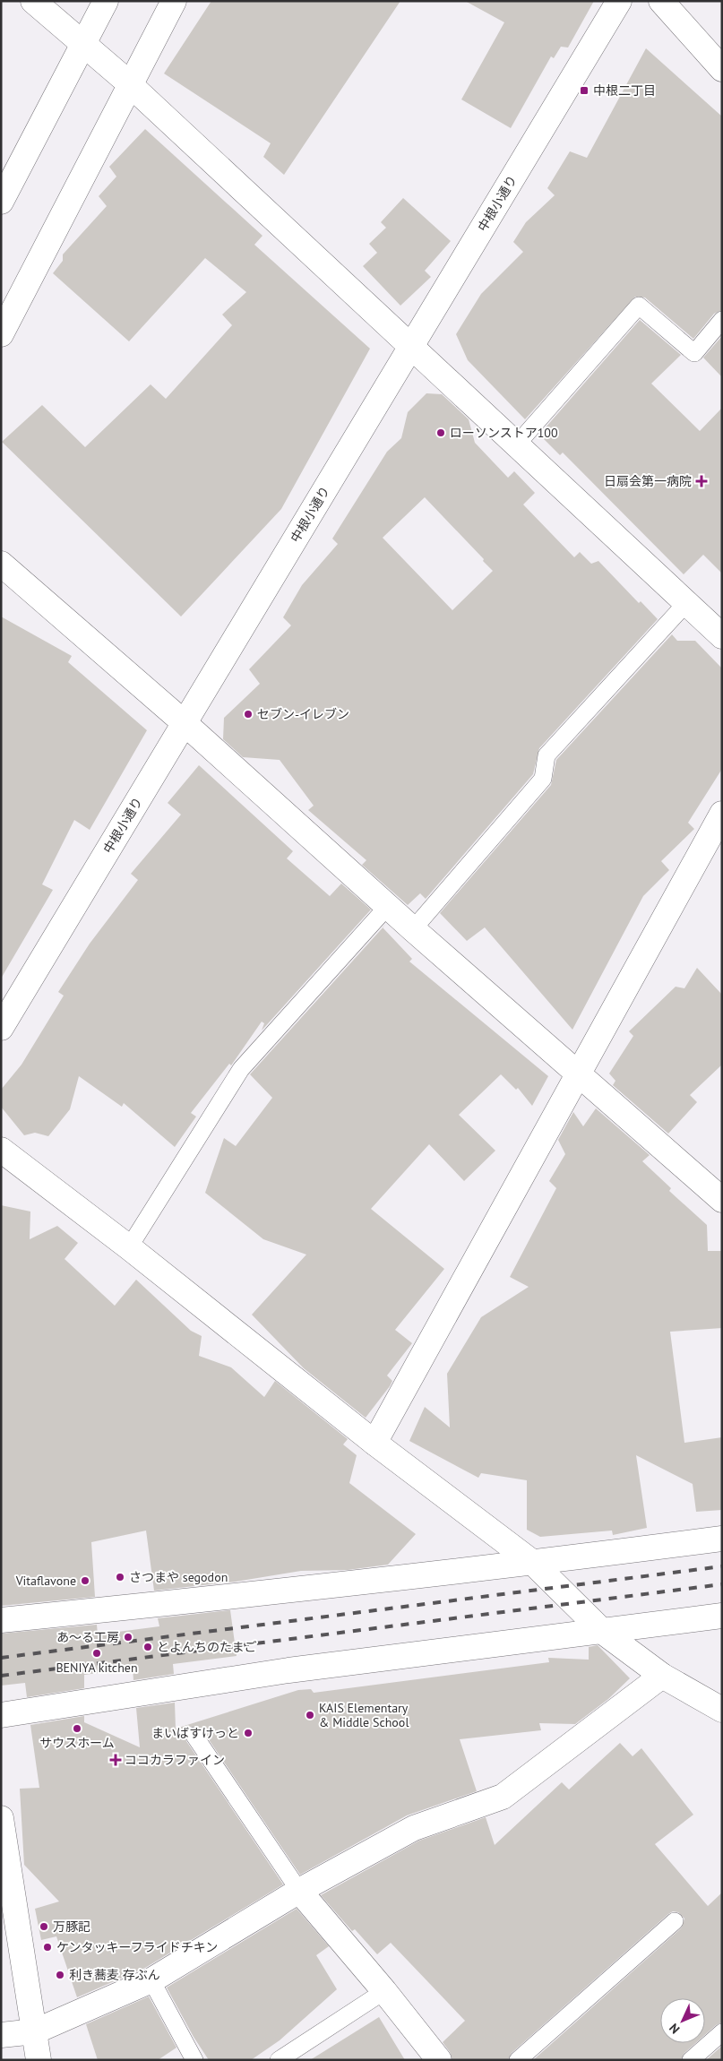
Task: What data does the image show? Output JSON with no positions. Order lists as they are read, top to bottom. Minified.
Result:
{"streets":{"street":["中根小通り"]},"places":{"transit":["中根二丁目"],"other":["ローソンストア100","セブン-イレブン","さつまや segodon","Vitaflavone","あ〜る工房","とよんちのたまご","BENIYA kitchen","KAIS Elementary & Middle School","サウスホーム","まいばすけっと","万豚記","ケンタッキーフライドチキン","利き蕎麦 存ぶん"],"health":["日扇会第一病院","ココカラファイン"]},"north":"bottom left"}
